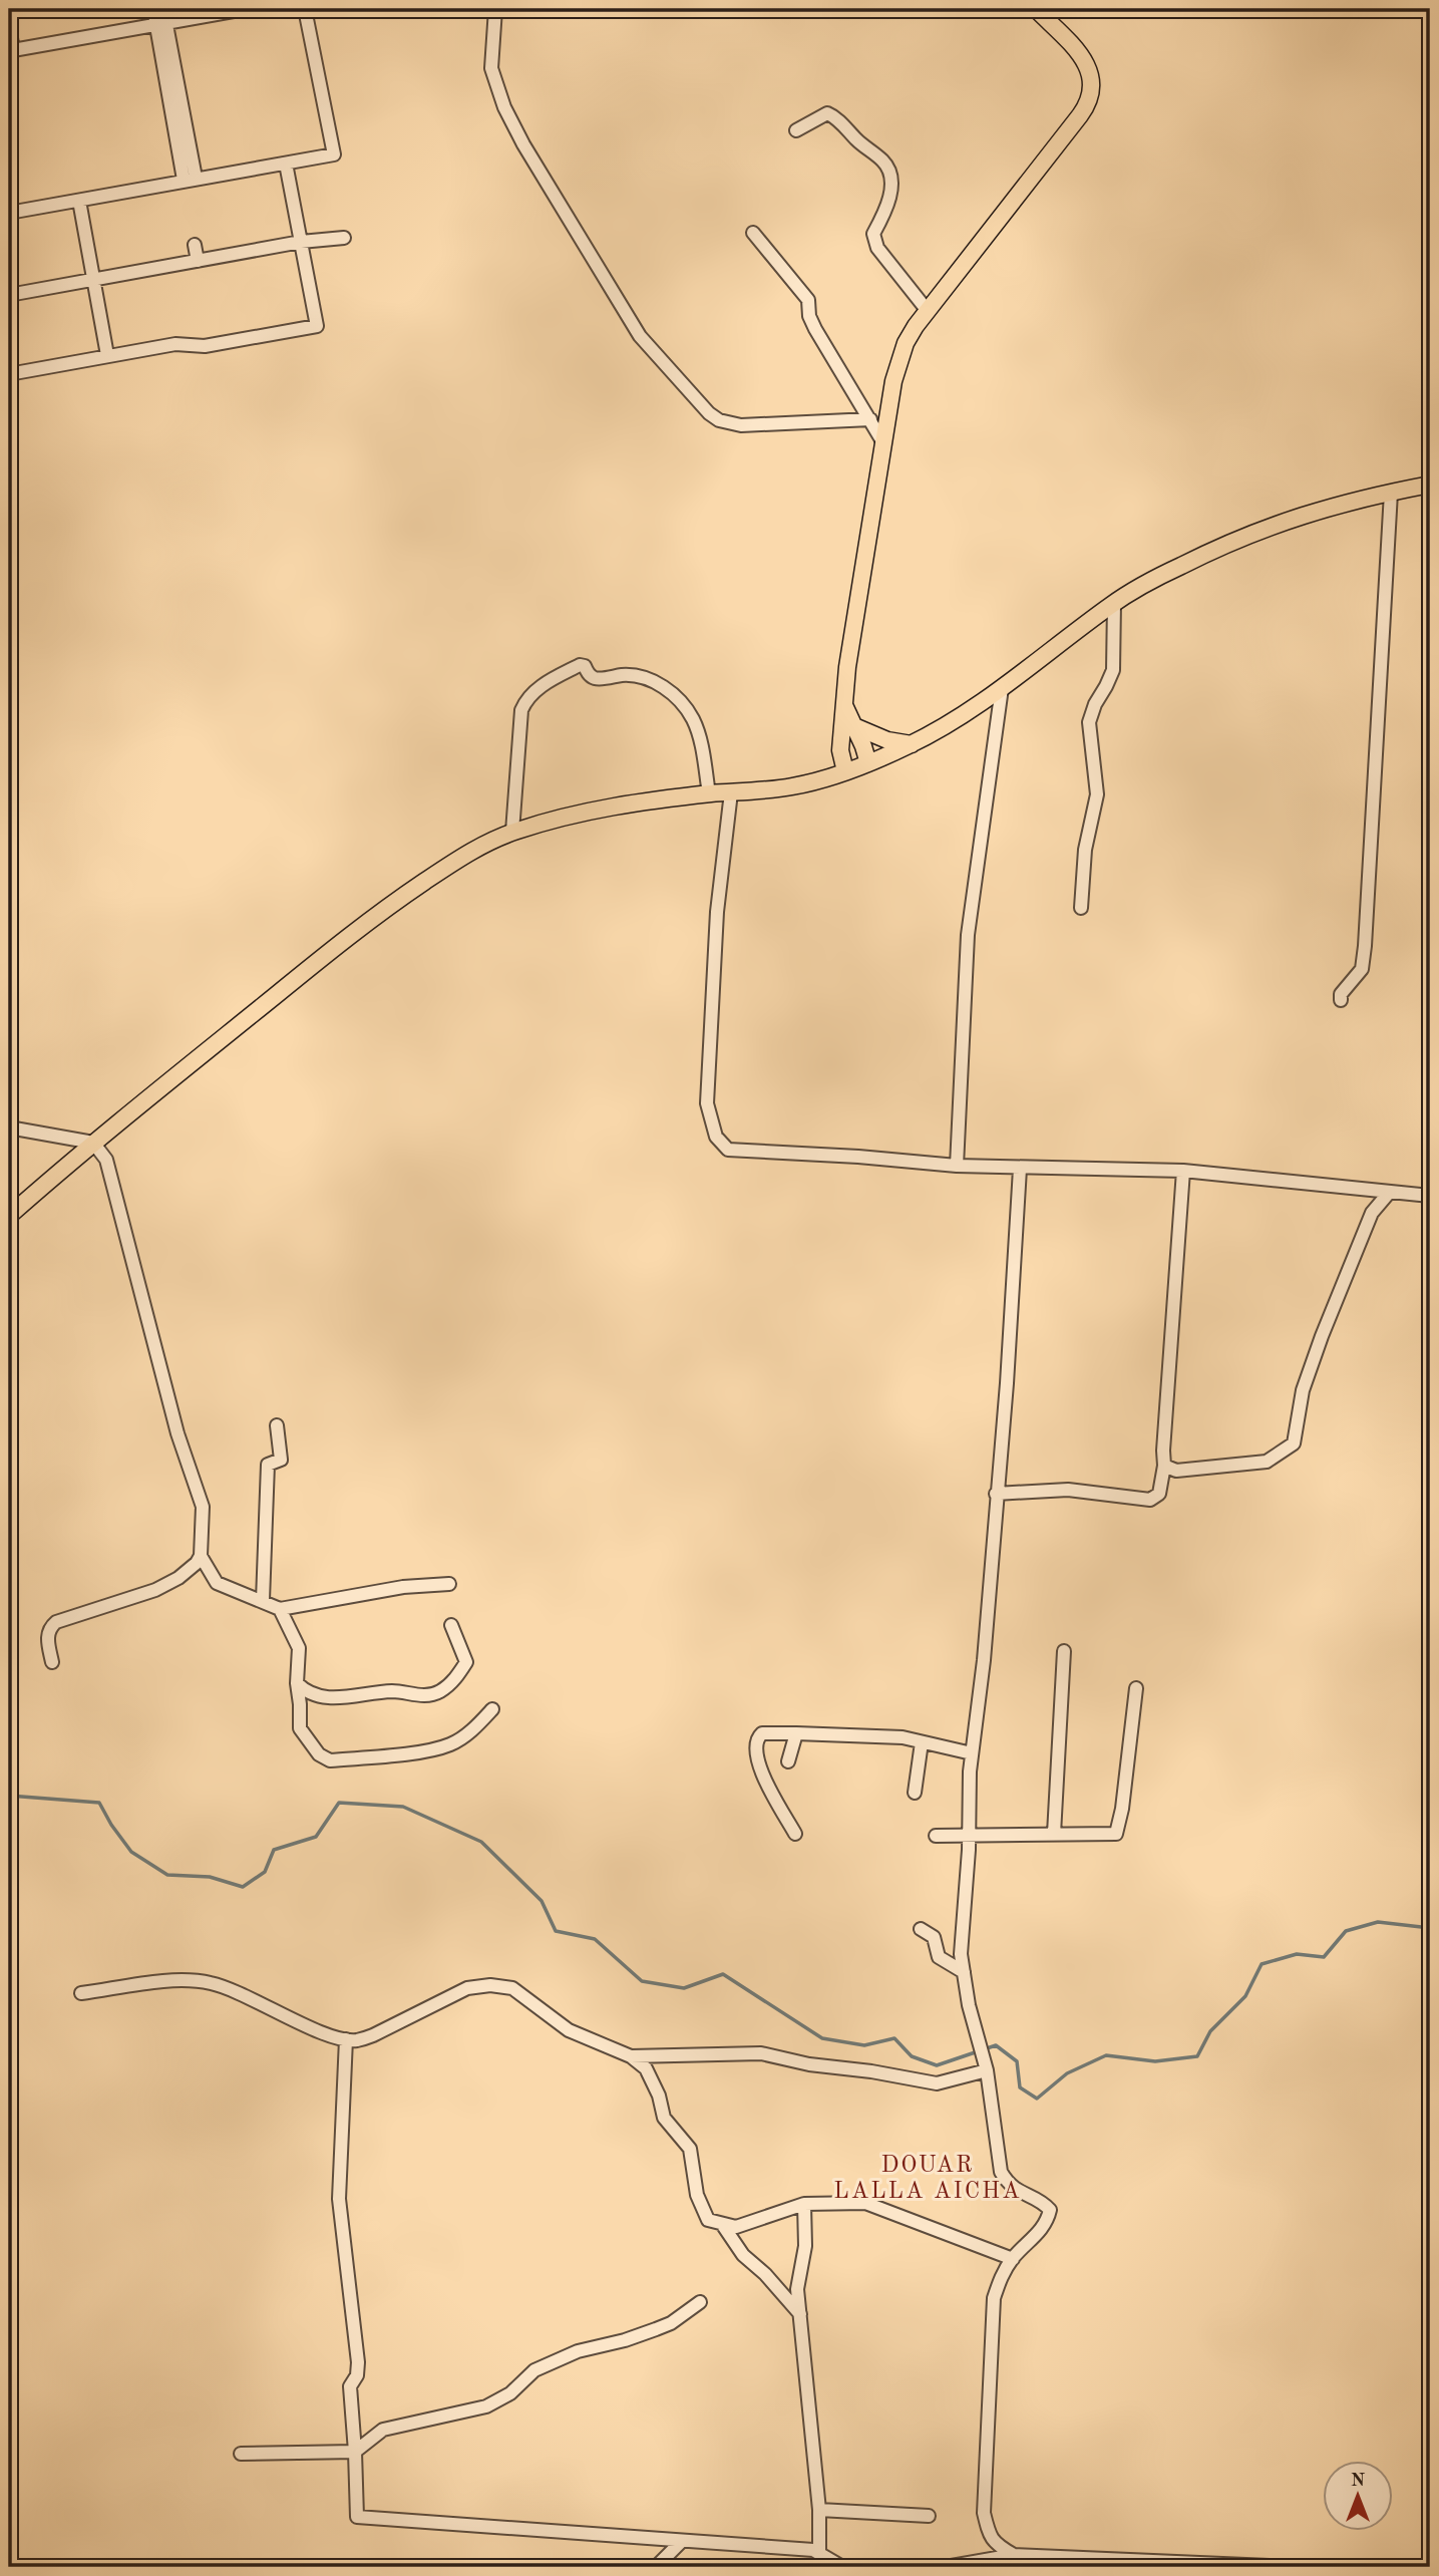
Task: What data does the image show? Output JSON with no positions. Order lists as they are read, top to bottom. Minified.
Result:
{"districts":["DOUAR LALLA AICHA"],"north":"top"}
